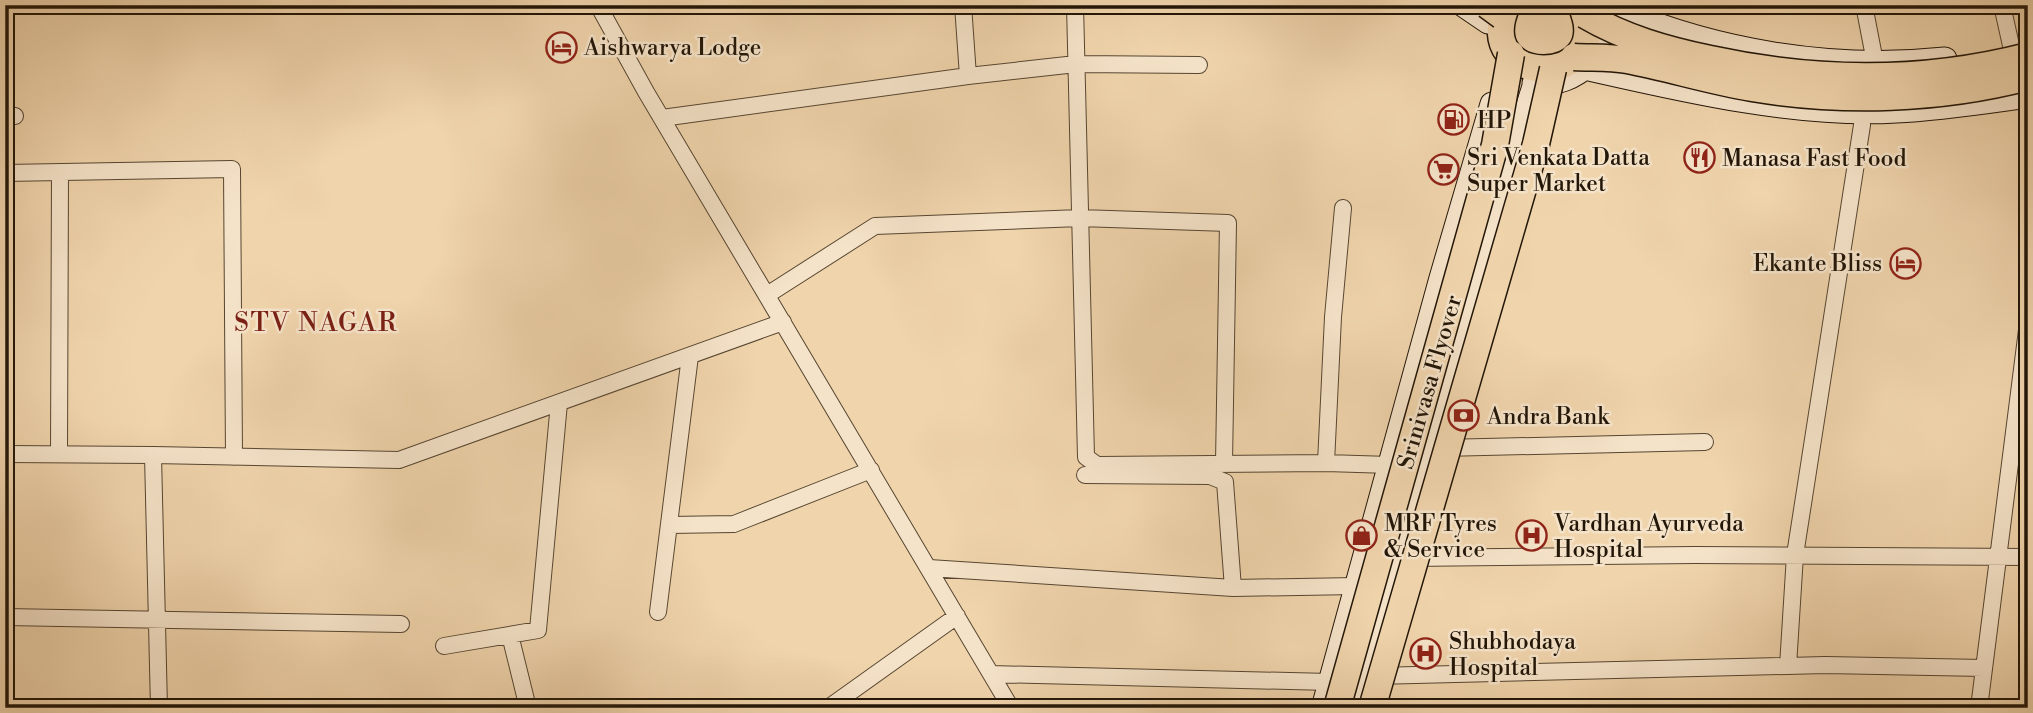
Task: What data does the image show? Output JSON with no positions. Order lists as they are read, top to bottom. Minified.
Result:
{"streets":{"main road":["Srinivasa Flyover"]},"districts":["STV NAGAR"],"places":{"hotel":["Aishwarya Lodge","Ekante Bliss"],"fuel station":["HP"],"restaurant":["Manasa Fast Food"],"supermarket":["Sri Venkata Datta Super Market"],"bank":["Andra Bank"],"shop":["MRF Tyres & Service"],"hospital":["Vardhan Ayurveda Hospital","Shubhodaya Hospital"]}}
